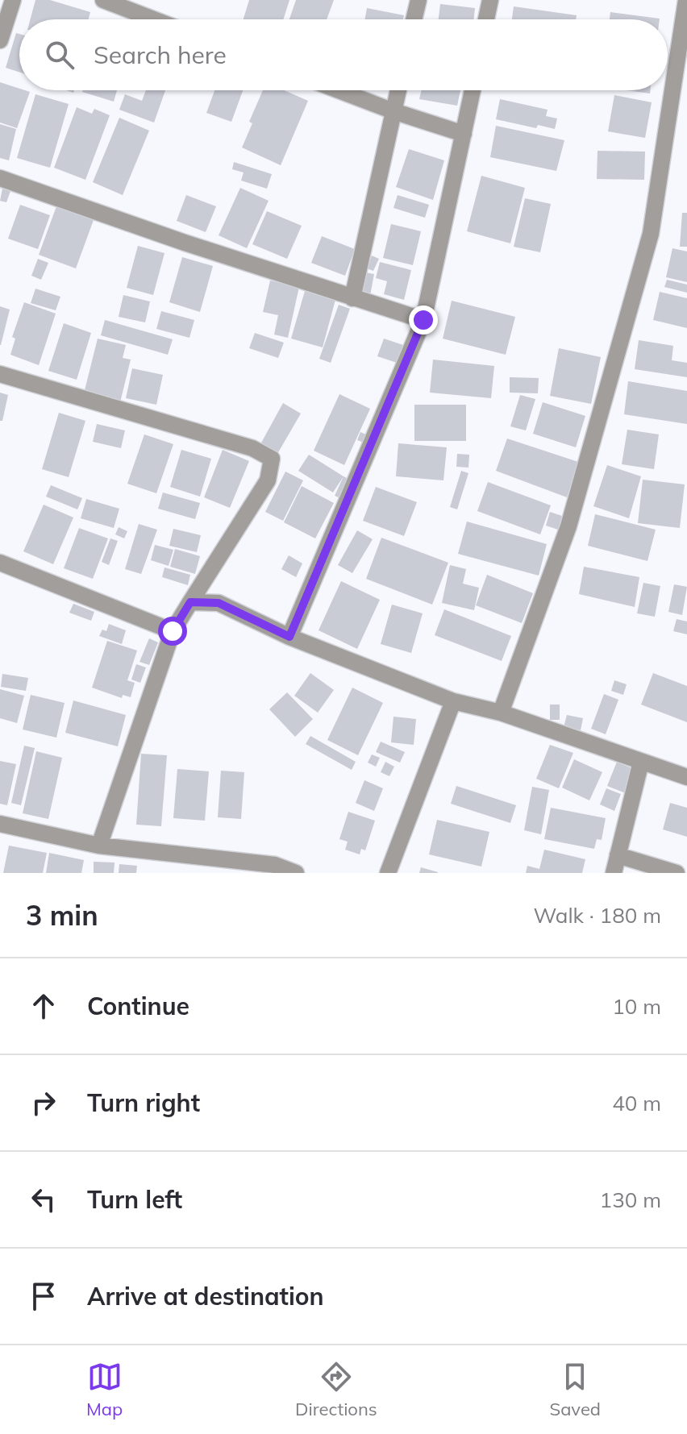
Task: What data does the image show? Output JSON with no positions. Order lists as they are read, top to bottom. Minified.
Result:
{"page":{"search":"Search here","heading":["3 min","Walk · 180 m"],"list":[["Continue","10 m"],["Turn right","40 m"],["Turn left","130 m"],"Arrive at destination"],"nav":["Map","Directions","Saved"]}}
